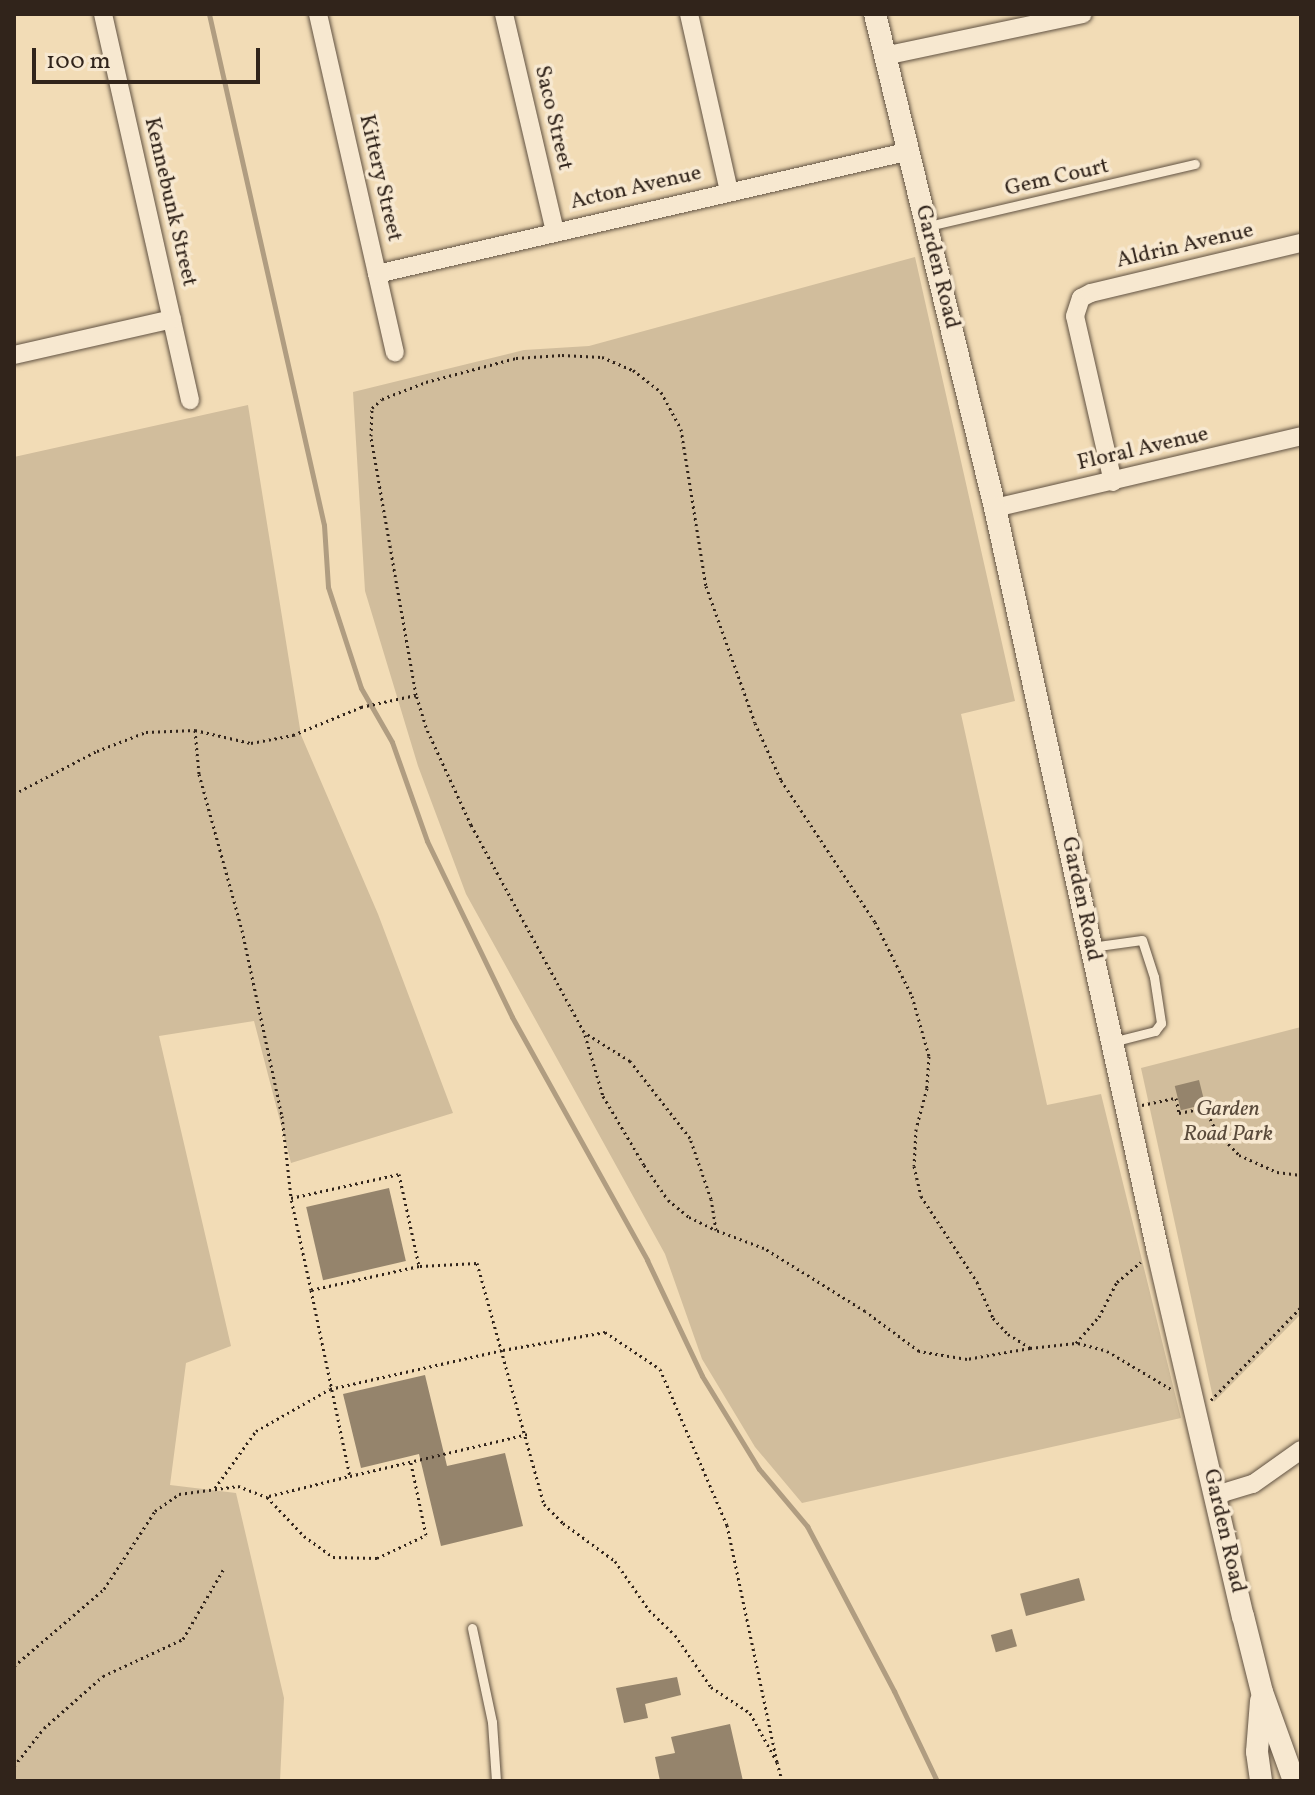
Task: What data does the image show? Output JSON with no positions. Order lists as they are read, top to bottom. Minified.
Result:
{"streets":{"street":["Saco Street","Kittery Street","Acton Avenue","Kennebunk Street","Aldrin Avenue","Garden Road","Floral Avenue"],"lane":["Gem Court"]},"crossings":[["Saco Street","Acton Avenue"],["Kittery Street","Acton Avenue"],["Gem Court","Garden Road"],["Acton Avenue","Garden Road"],["Aldrin Avenue","Floral Avenue"],["Garden Road","Floral Avenue"]],"parks":["Garden Road Park"],"scale_bar":"100 m"}
